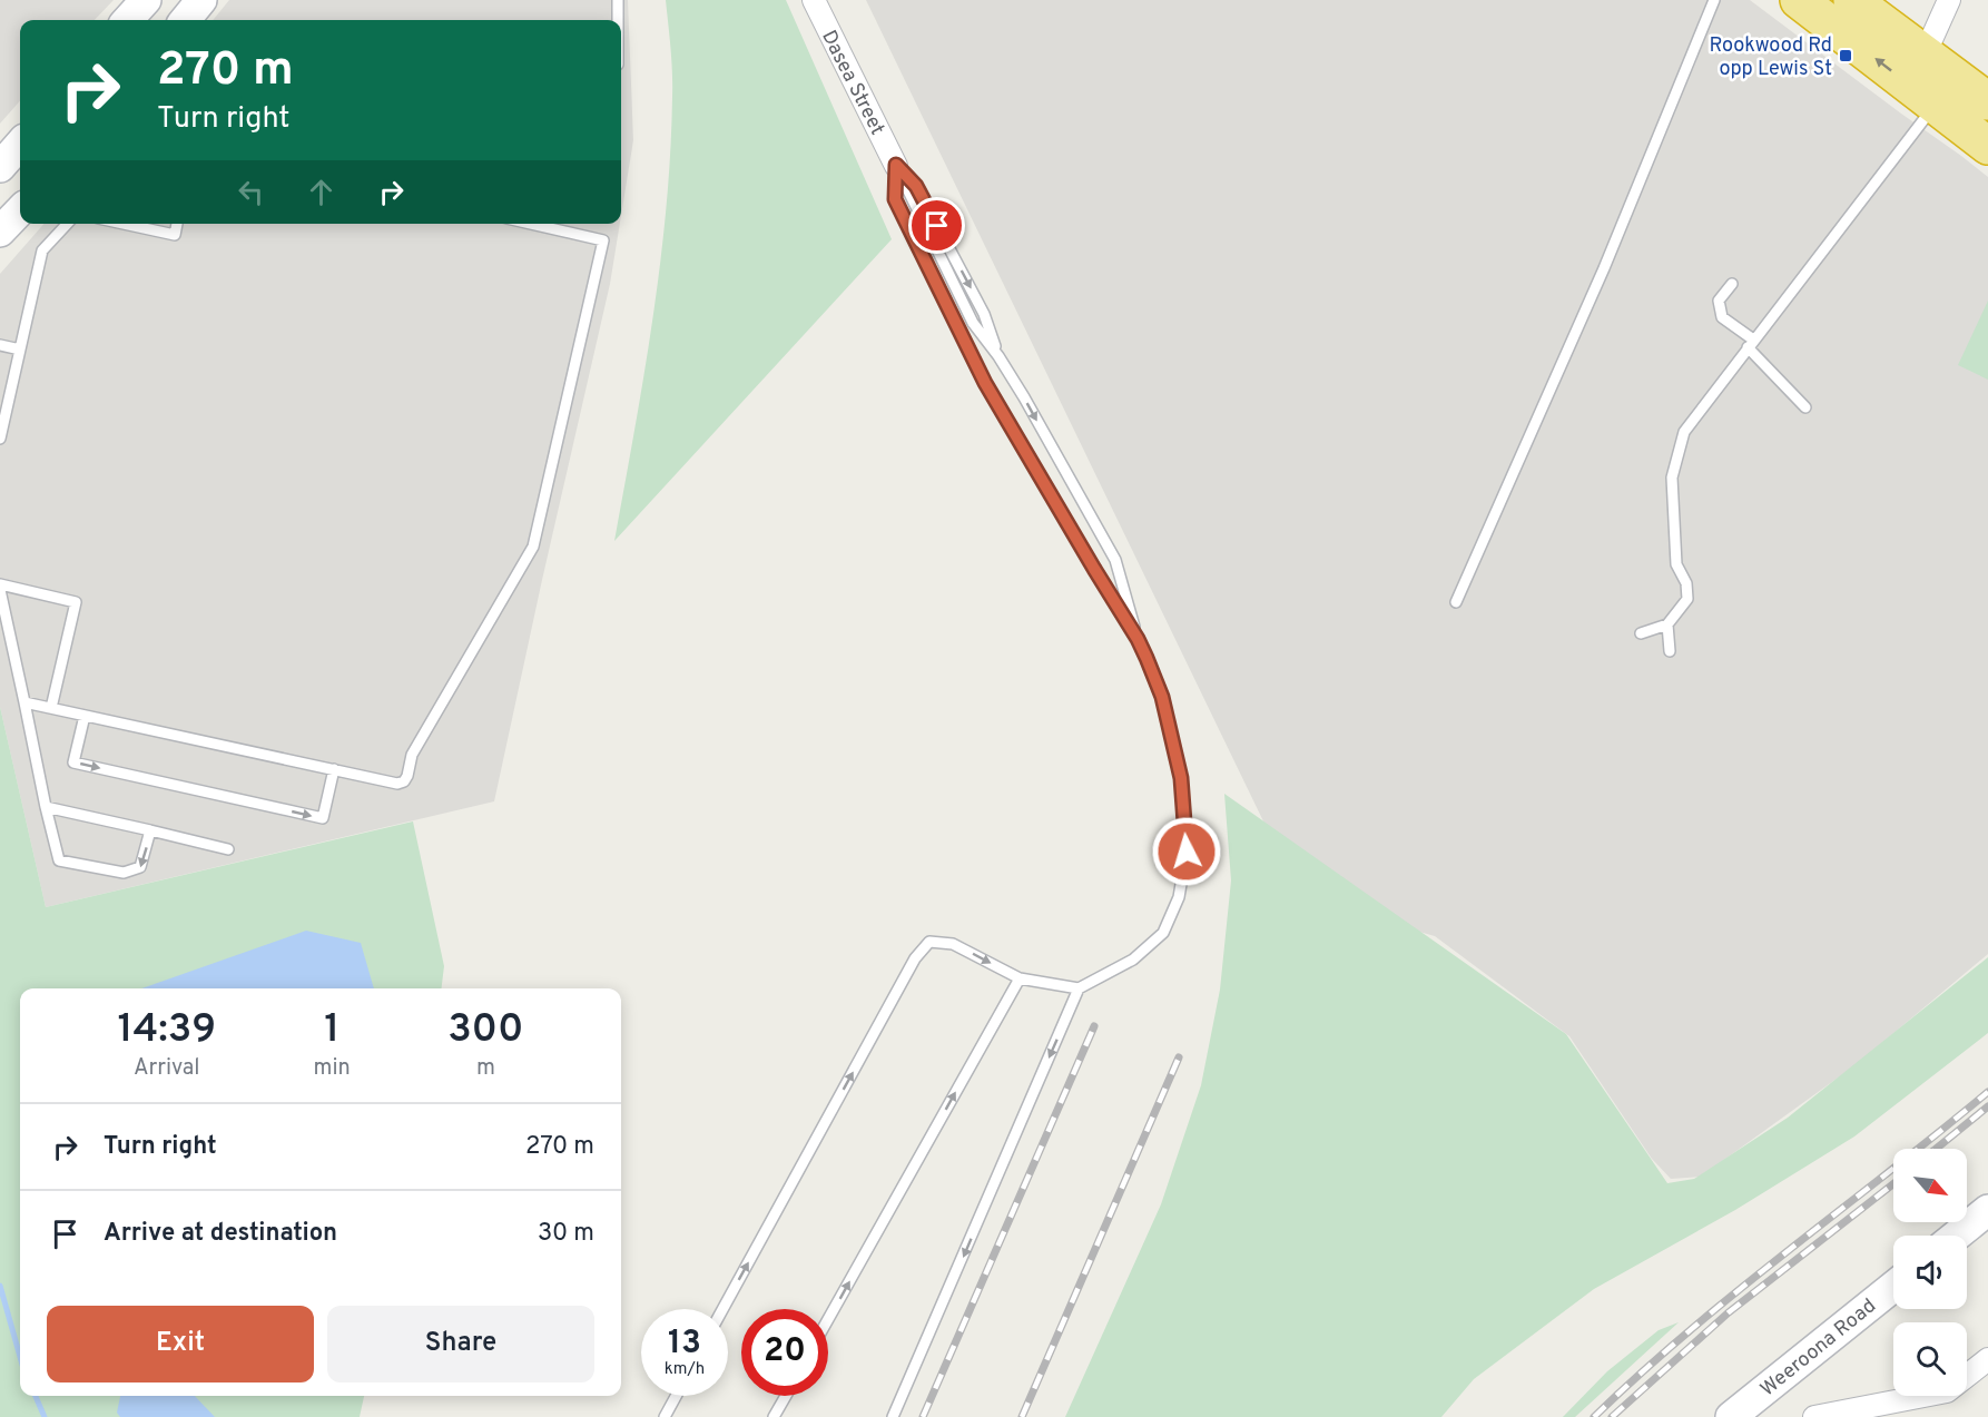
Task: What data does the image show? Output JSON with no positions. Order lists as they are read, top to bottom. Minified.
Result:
{"streets":{"main road":["Weeroona Road"],"street":["Dasea Street"]},"places":{"transit":["Rookwood Rd opp Lewis St"]},"north":"bottom right","page":{"turn":["270 m","Turn right"],"eta":["14:39","Arrival","1","min","300","m"],"list":[{"name":"Turn right","value":"270 m"},{"name":"Arrive at destination","value":"30 m"}],"buttons":["Exit","Share"],"speed":"13 km/h","limit":"20"}}
